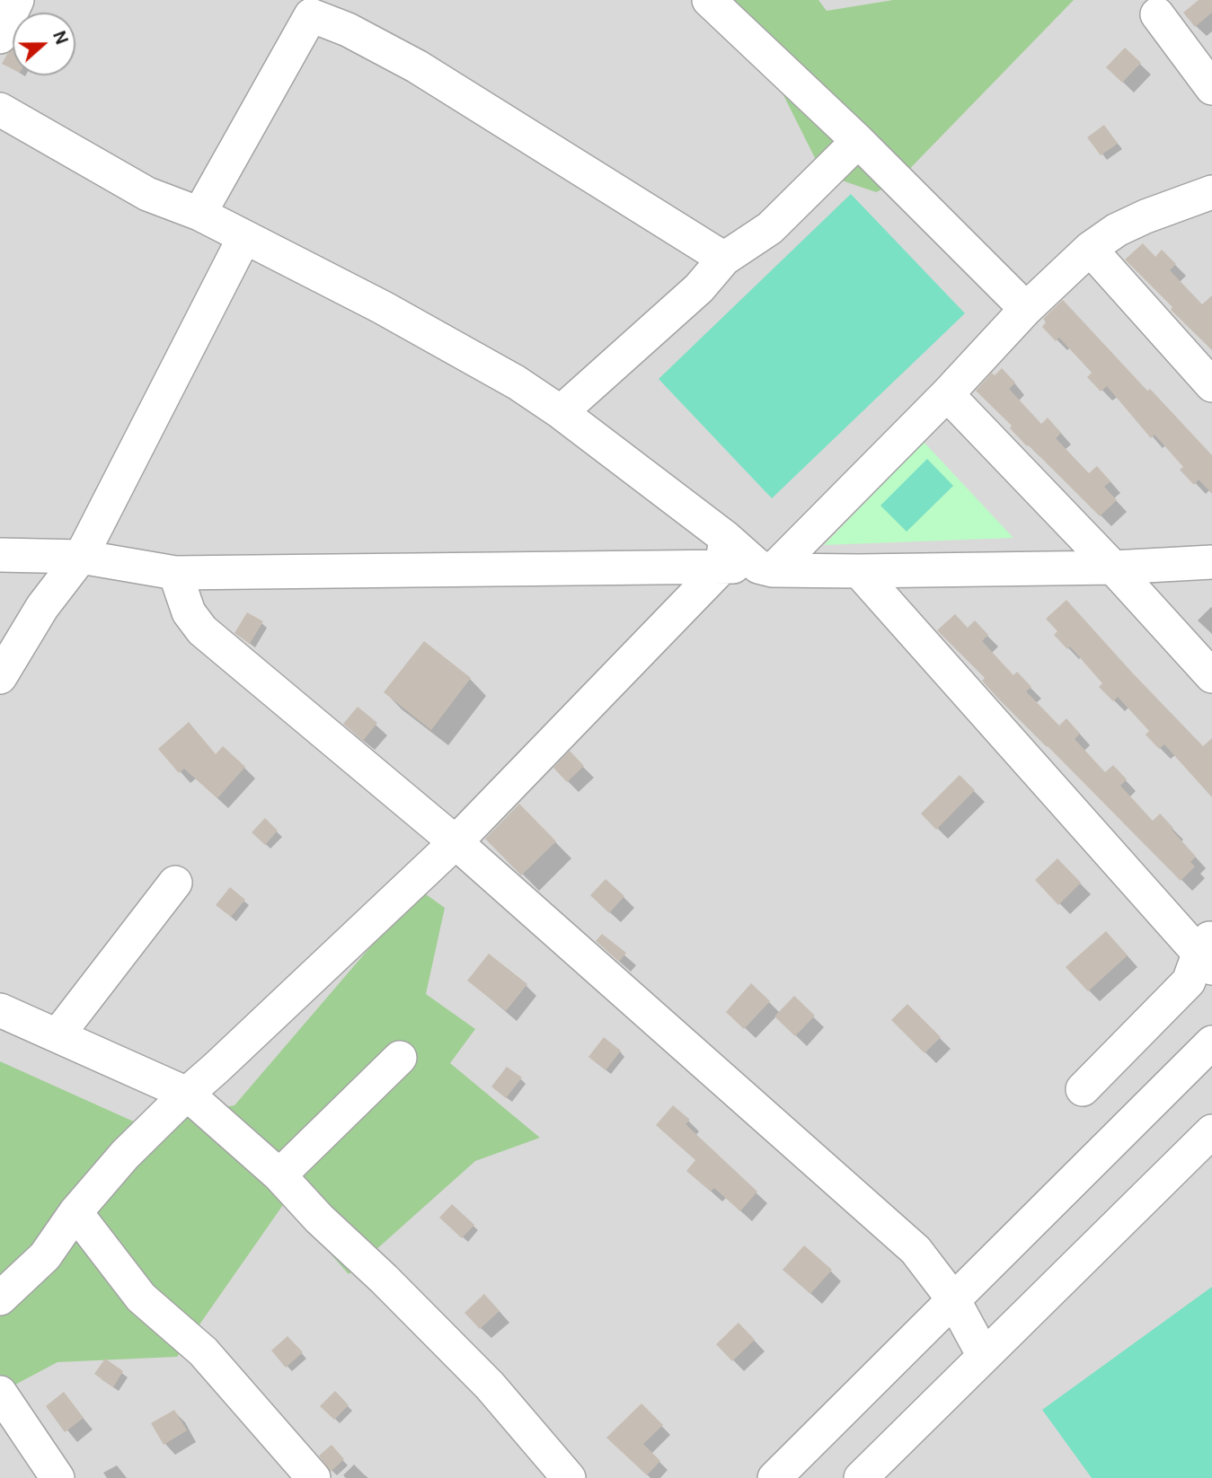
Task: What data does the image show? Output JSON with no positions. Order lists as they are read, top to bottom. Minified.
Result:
{"north":"right"}
